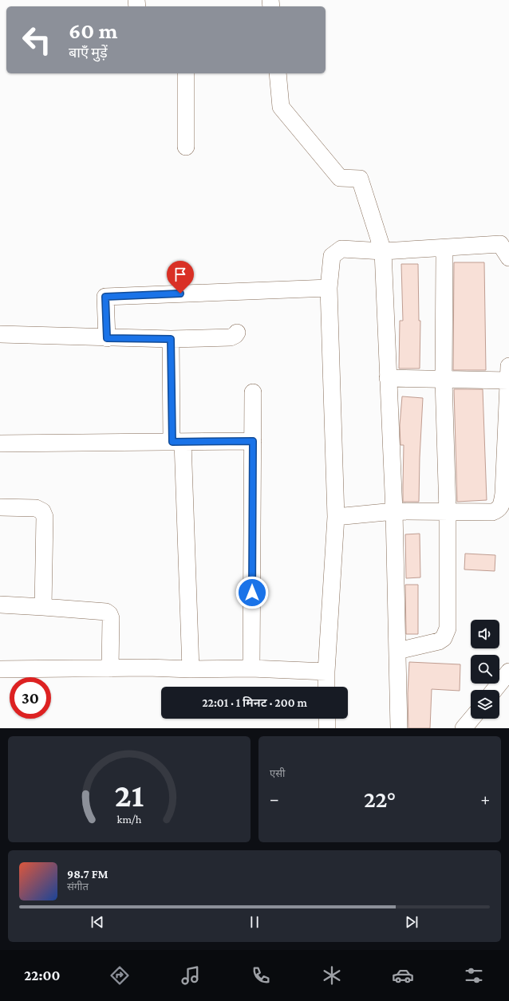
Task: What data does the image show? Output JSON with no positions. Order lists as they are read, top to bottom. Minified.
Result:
{"page":{"turn":["60 m","बाएँ मुड़ें"],"limit":"30","trip":"22:01 · 1 मिनट · 200 m","tile":"एसी","heat":["−","22°","+"],"song":["98.7 FM","संगीत"],"tabs":"22:00","gauge":["21","km/h"]}}
